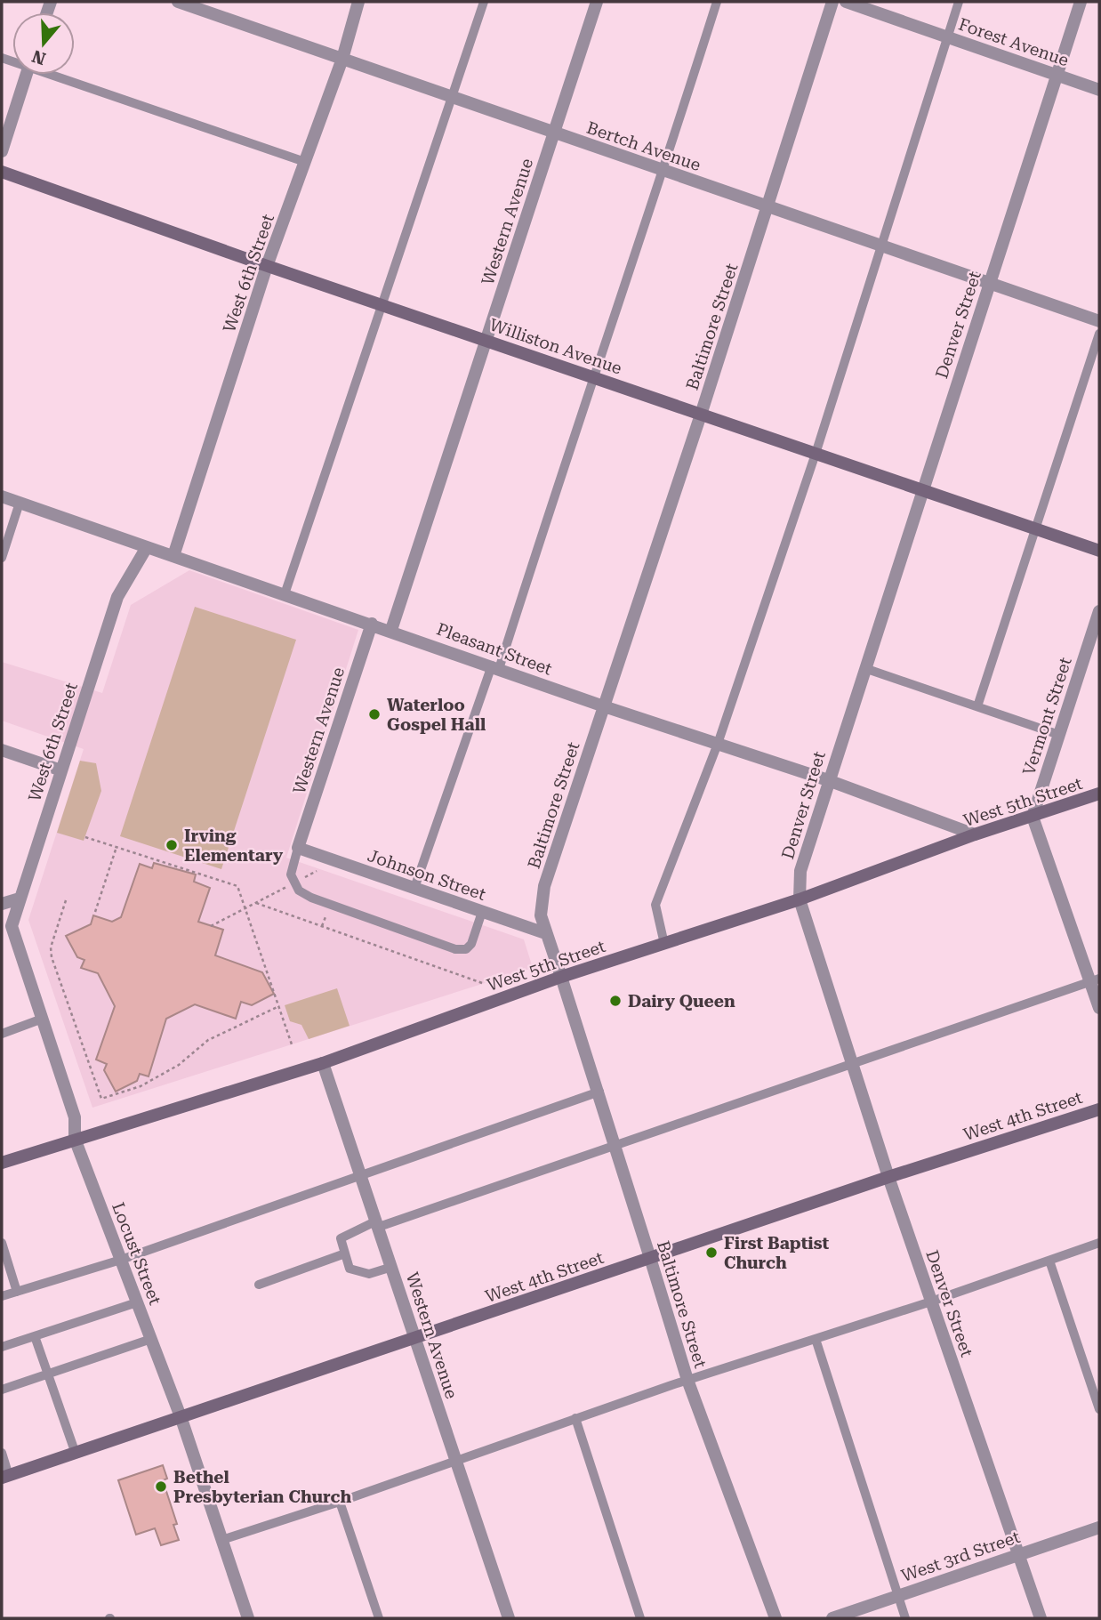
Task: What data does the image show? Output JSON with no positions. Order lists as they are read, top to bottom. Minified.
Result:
{"streets":{"main road":["Williston Avenue","West 5th Street","West 4th Street"],"street":["Forest Avenue","Bertch Avenue","Western Avenue","West 6th Street","Denver Street","Baltimore Street","Pleasant Street","Vermont Street","Johnson Street","Locust Street","West 3rd Street"]},"crossings":[["Forest Avenue","Denver Street"],["Bertch Avenue","Western Avenue"],["Bertch Avenue","West 6th Street"],["Bertch Avenue","Denver Street"],["Bertch Avenue","Baltimore Street"],["Western Avenue","Williston Avenue"],["Western Avenue","Pleasant Street"],["Western Avenue","West 5th Street"],["Western Avenue","Johnson Street"],["Western Avenue","West 4th Street"],["West 6th Street","Williston Avenue"],["West 6th Street","Pleasant Street"],["West 6th Street","Locust Street"],["Denver Street","Williston Avenue"],["Denver Street","Pleasant Street"],["Denver Street","West 5th Street"],["Denver Street","West 4th Street"],["Denver Street","West 3rd Street"],["Baltimore Street","Williston Avenue"],["Baltimore Street","Pleasant Street"],["Baltimore Street","West 5th Street"],["Baltimore Street","Johnson Street"],["Baltimore Street","West 4th Street"],["Pleasant Street","West 5th Street"],["Vermont Street","West 5th Street"],["West 5th Street","Locust Street"],["West 4th Street","Locust Street"]],"places":["Waterloo Gospel Hall","Irving Elementary","Dairy Queen","First Baptist Church","Bethel Presbyterian Church"],"north":"bottom"}
